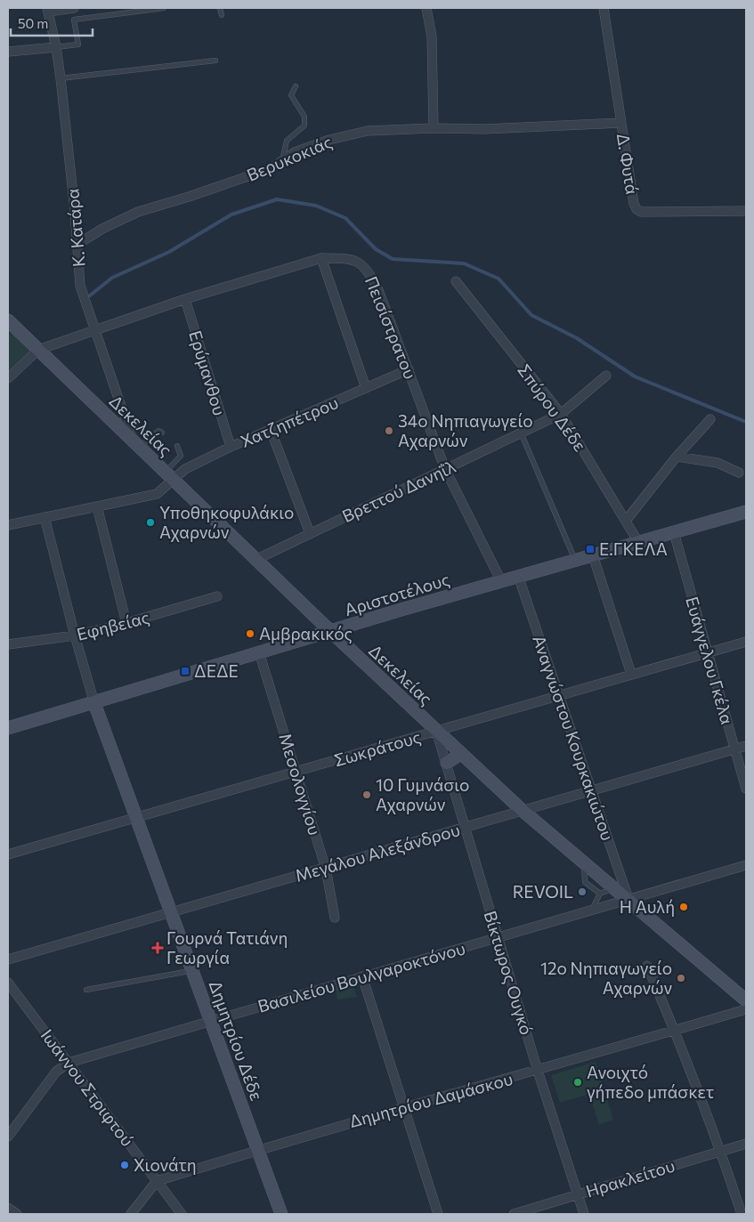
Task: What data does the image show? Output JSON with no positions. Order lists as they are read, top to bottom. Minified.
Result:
{"streets":{"main road":["Δεκελείας","Αριστοτέλους","Δημητρίου Δέδε"],"street":["Βερυκοκιάς","Δ. Φυτά","Κ. Κατάρα","Πεισίστρατου","Ερύμανθου","Σπύρου Δέδε","Χατζηπέτρου","Βρεττού Δανηΐλ","Εφηβείας","Ευάγγελου Γκέλα","Αναγνώστου Κουρκακιώτου","Σωκράτους","Μεσολογγίου","Μεγάλου Αλεξάνδρου","Βίκτωρος Ουγκό","Βασιλείου Βουλγαροκτόνου","Ιωάννου Στριφτού","Δημητρίου Δαμάσκου","Ηρακλείτου"]},"crossings":[["Βερυκοκιάς","Δ. Φυτά"],["Βερυκοκιάς","Κ. Κατάρα"],["Κ. Κατάρα","Πεισίστρατου"],["Κ. Κατάρα","Δεκελείας"],["Πεισίστρατου","Ερύμανθου"],["Πεισίστρατου","Χατζηπέτρου"],["Πεισίστρατου","Δεκελείας"],["Πεισίστρατου","Βρεττού Δανηΐλ"],["Πεισίστρατου","Αριστοτέλους"],["Ερύμανθου","Χατζηπέτρου"],["Σπύρου Δέδε","Βρεττού Δανηΐλ"],["Σπύρου Δέδε","Αριστοτέλους"],["Χατζηπέτρου","Δεκελείας"],["Δεκελείας","Βρεττού Δανηΐλ"],["Δεκελείας","Αριστοτέλους"],["Δεκελείας","Αναγνώστου Κουρκακιώτου"],["Δεκελείας","Σωκράτους"],["Δεκελείας","Μεγάλου Αλεξάνδρου"],["Δεκελείας","Βίκτωρος Ουγκό"],["Δεκελείας","Βασιλείου Βουλγαροκτόνου"],["Αριστοτέλους","Ευάγγελου Γκέλα"],["Αριστοτέλους","Αναγνώστου Κουρκακιώτου"],["Αριστοτέλους","Μεσολογγίου"],["Αριστοτέλους","Δημητρίου Δέδε"],["Ευάγγελου Γκέλα","Σωκράτους"],["Ευάγγελου Γκέλα","Μεγάλου Αλεξάνδρου"],["Αναγνώστου Κουρκακιώτου","Σωκράτους"],["Αναγνώστου Κουρκακιώτου","Μεγάλου Αλεξάνδρου"],["Αναγνώστου Κουρκακιώτου","Βασιλείου Βουλγαροκτόνου"],["Σωκράτους","Μεσολογγίου"],["Σωκράτους","Βίκτωρος Ουγκό"],["Σωκράτους","Δημητρίου Δέδε"],["Μεσολογγίου","Μεγάλου Αλεξάνδρου"],["Μεγάλου Αλεξάνδρου","Βίκτωρος Ουγκό"],["Μεγάλου Αλεξάνδρου","Δημητρίου Δέδε"],["Βίκτωρος Ουγκό","Βασιλείου Βουλγαροκτόνου"],["Βίκτωρος Ουγκό","Δημητρίου Δαμάσκου"],["Βίκτωρος Ουγκό","Ηρακλείτου"],["Βασιλείου Βουλγαροκτόνου","Δημητρίου Δέδε"],["Βασιλείου Βουλγαροκτόνου","Ιωάννου Στριφτού"],["Δημητρίου Δέδε","Δημητρίου Δαμάσκου"],["Ιωάννου Στριφτού","Δημητρίου Δαμάσκου"]],"places":{"other":["34o Νηπιαγωγείο Αχαρνών","Υποθηκοφυλάκιο Αχαρνών","Αμβρακικός","10 Γυμνάσιο Αχαρνών","REVOIL","Η Αυλή","12ο Νηπιαγωγείο Αχαρνών","Ανοιχτό γήπεδο μπάσκετ","Χιονάτη"],"transit":["Ε.ΓΚΕΛΑ","ΔΕΔΕ"],"health":["Γουρνά Τατιάνη Γεωργία"]},"scale_bar":"50 m"}
